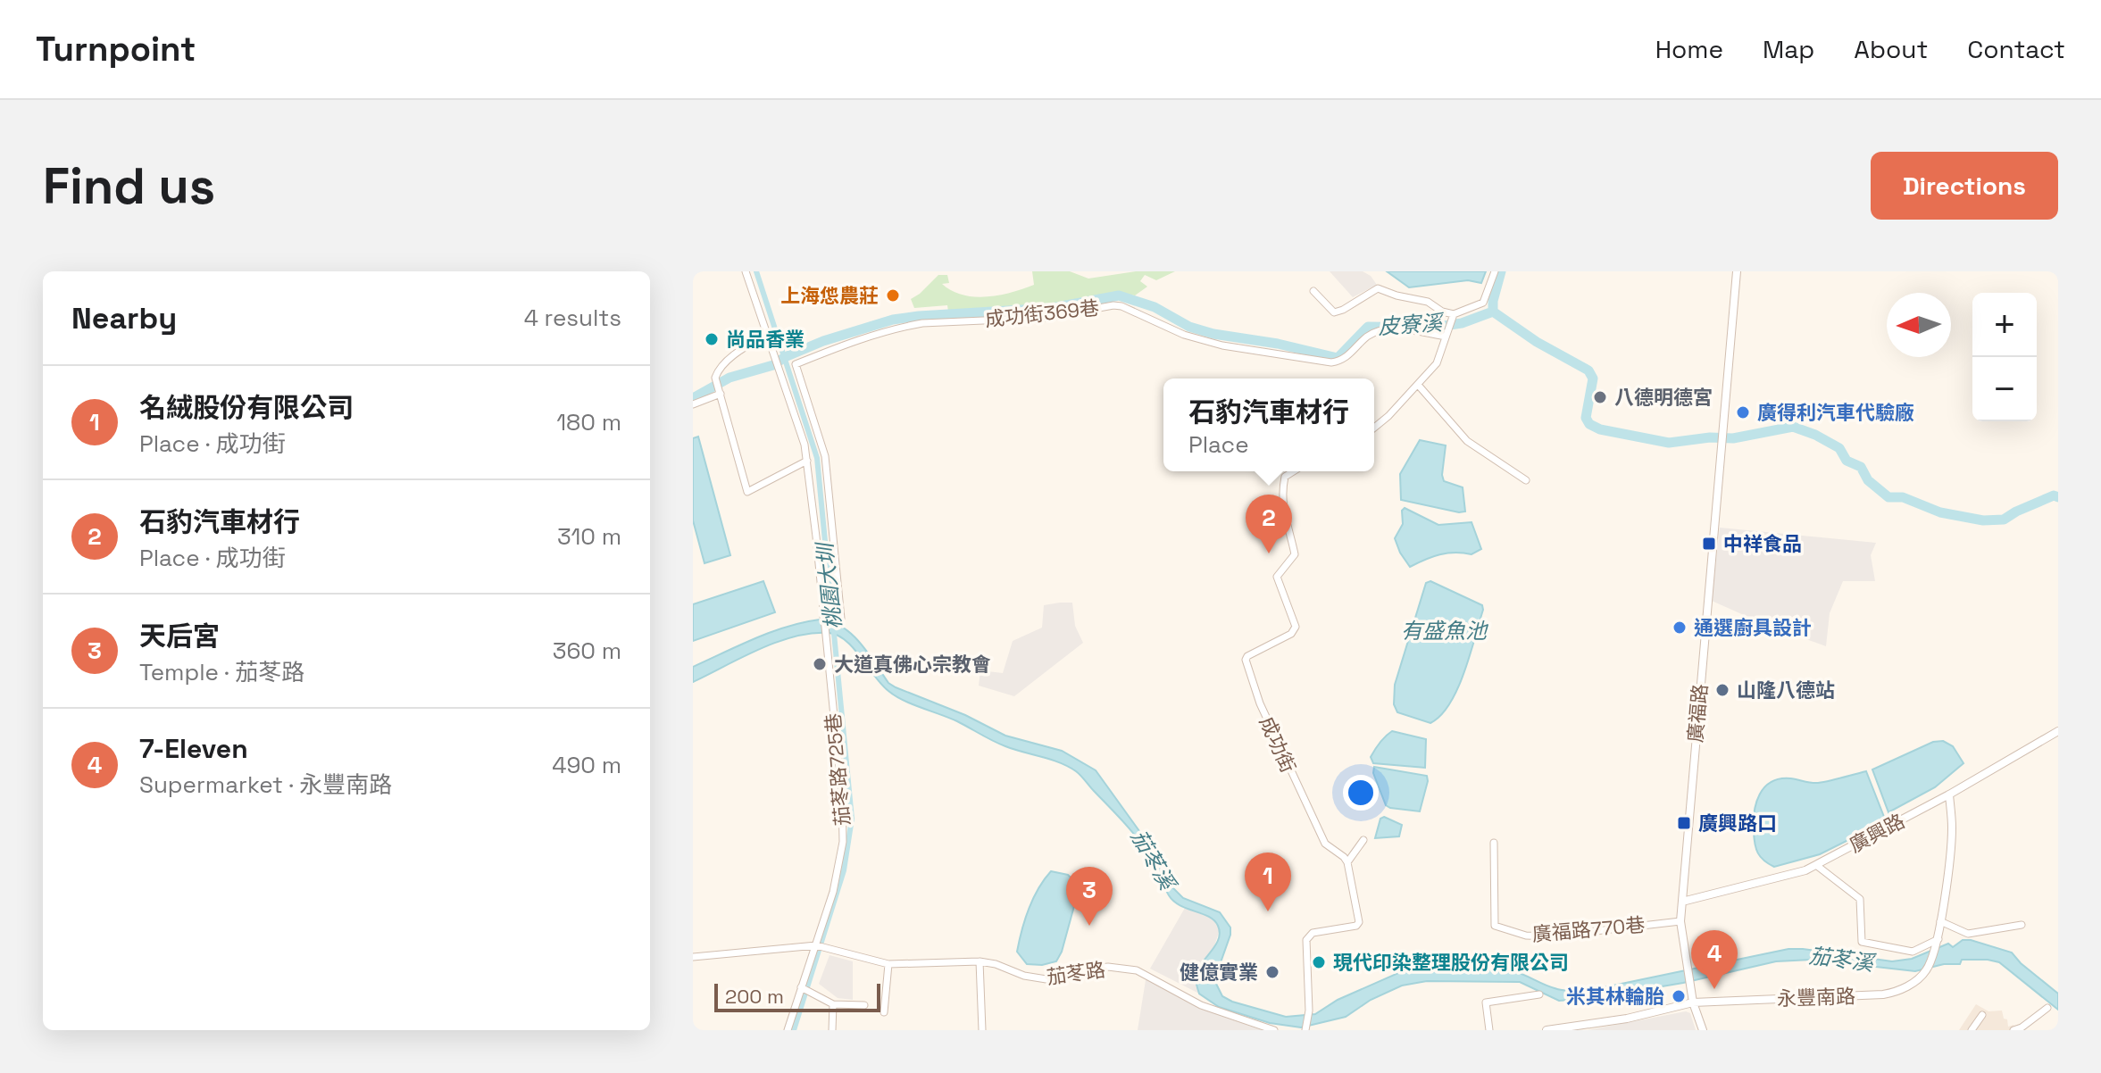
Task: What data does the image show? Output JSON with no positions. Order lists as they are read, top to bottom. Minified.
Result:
{"streets":{"street":["成功街369巷","廣福路","成功街","茄苳路725巷","廣興路","廣福路770巷","茄苳路","永豐南路"]},"crossings":[["成功街369巷","茄苳路725巷"],["廣福路","廣興路"],["廣福路","廣福路770巷"],["廣福路","永豐南路"],["茄苳路725巷","茄苳路"]],"water":["皮寮溪","桃園大圳","有盛魚池","茄苳溪"],"places":{"other":["上海怹農莊","尚品香業","八德明德宮","廣得利汽車代驗廠","通選廚具設計","大道真佛心宗教會","山隆八德站","現代印染整理股份有限公司","健億實業","米其林輪胎"],"transit":["中祥食品","廣興路口"]},"scale_bar":"200 m","north":"left","page":{"header":"Turnpoint","nav":["Home","Map","About","Contact"],"buttons":"Directions","title":"Find us","heading":["Nearby","4 results"],"map_buttons":["+","−"],"list":[{"mark":"1","name":"名絨股份有限公司","note":"Place · 成功街","value":"180 m"},{"mark":"2","name":"石豹汽車材行","note":"Place · 成功街","value":"310 m"},{"mark":"3","name":"天后宮","note":"Temple · 茄苳路","value":"360 m"},{"mark":"4","name":"7-Eleven","note":"Supermarket · 永豐南路","value":"490 m"}],"popup":["石豹汽車材行","Place"],"pins":["2","1","3","4"],"scale":"200 m"}}
